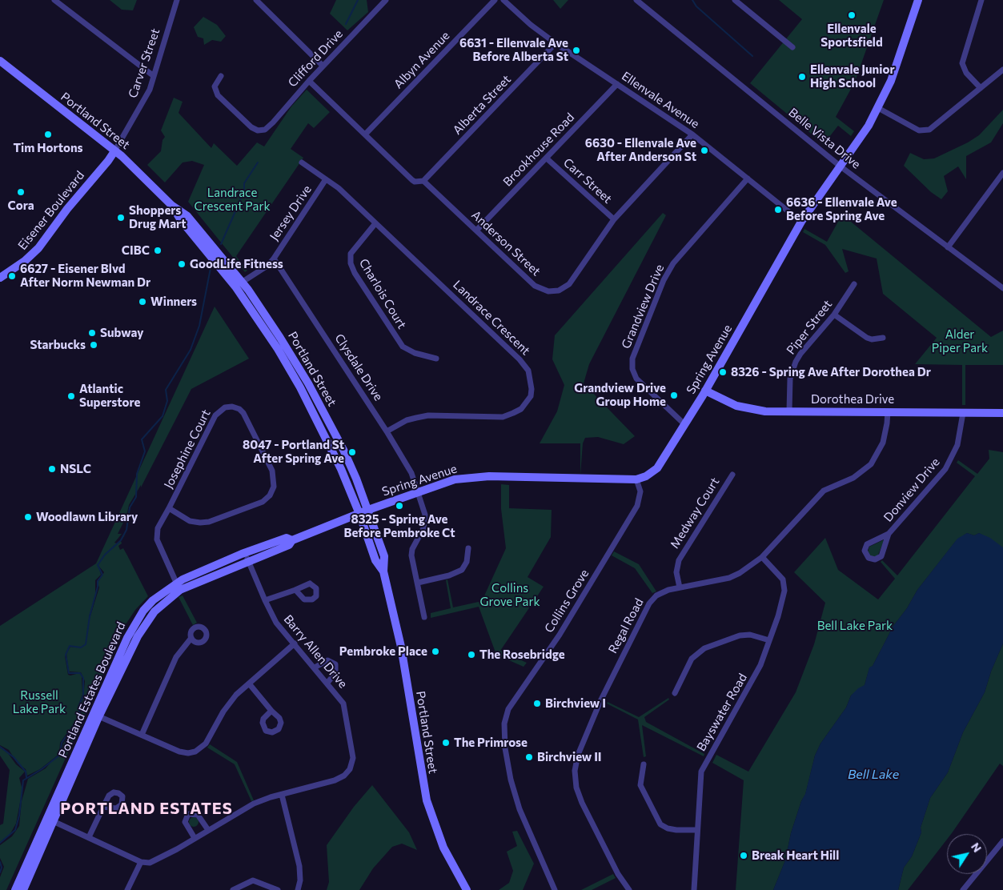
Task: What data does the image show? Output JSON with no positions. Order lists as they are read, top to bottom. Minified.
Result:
{"streets":{"street":["Clifford Drive","Albyn Avenue","Carver Street","Ellenvale Avenue","Alberta Street","Portland Street","Belle Vista Drive","Brookhouse Road","Carr Street","Eisener Boulevard","Jersey Drive","Anderson Street","Charlois Court","Grandview Drive","Landrace Crescent","Piper Street","Spring Avenue","Clysdale Drive","Dorothea Drive","Josephine Court","Donview Drive","Medway Court","Collins Grove","Regal Road","Barry Allen Drive","Portland Estates Boulevard","Bayswater Road"]},"crossings":[["Clifford Drive","Anderson Street"],["Albyn Avenue","Anderson Street"],["Carver Street","Portland Street"],["Carver Street","Eisener Boulevard"],["Ellenvale Avenue","Alberta Street"],["Ellenvale Avenue","Brookhouse Road"],["Ellenvale Avenue","Anderson Street"],["Ellenvale Avenue","Grandview Drive"],["Ellenvale Avenue","Spring Avenue"],["Alberta Street","Anderson Street"],["Portland Street","Eisener Boulevard"],["Portland Street","Jersey Drive"],["Portland Street","Spring Avenue"],["Portland Street","Portland Estates Boulevard"],["Belle Vista Drive","Spring Avenue"],["Brookhouse Road","Carr Street"],["Brookhouse Road","Anderson Street"],["Carr Street","Anderson Street"],["Jersey Drive","Landrace Crescent"],["Jersey Drive","Clysdale Drive"],["Charlois Court","Landrace Crescent"],["Grandview Drive","Spring Avenue"],["Landrace Crescent","Clysdale Drive"],["Piper Street","Dorothea Drive"],["Spring Avenue","Clysdale Drive"],["Spring Avenue","Dorothea Drive"],["Spring Avenue","Collins Grove"],["Spring Avenue","Portland Estates Boulevard"],["Dorothea Drive","Donview Drive"],["Dorothea Drive","Regal Road"],["Josephine Court","Portland Estates Boulevard"],["Medway Court","Regal Road"],["Regal Road","Bayswater Road"],["Barry Allen Drive","Portland Estates Boulevard"]],"districts":["PORTLAND ESTATES"],"water":["Bell Lake"],"parks":["Landrace Crescent Park","Alder Piper Park","Collins Grove Park","Bell Lake Park","Russell Lake Park"],"places":["Ellenvale Sportsfield","6631 - Ellenvale Ave Before Alberta St","Ellenvale Junior High School","Tim Hortons","6630 - Ellenvale Ave After Anderson St","Cora","6636 - Ellenvale Ave Before Spring Ave","Shoppers Drug Mart","CIBC","GoodLife Fitness","6627 - Eisener Blvd After Norm Newman Dr","Winners","Subway","Starbucks","8326 - Spring Ave After Dorothea Dr","Grandview Drive Group Home","Atlantic Superstore","8047 - Portland St After Spring Ave","NSLC","8325 - Spring Ave Before Pembroke Ct","Woodlawn Library","Pembroke Place","The Rosebridge","Birchview I","The Primrose","Birchview II","Break Heart Hill"],"north":"top right"}
